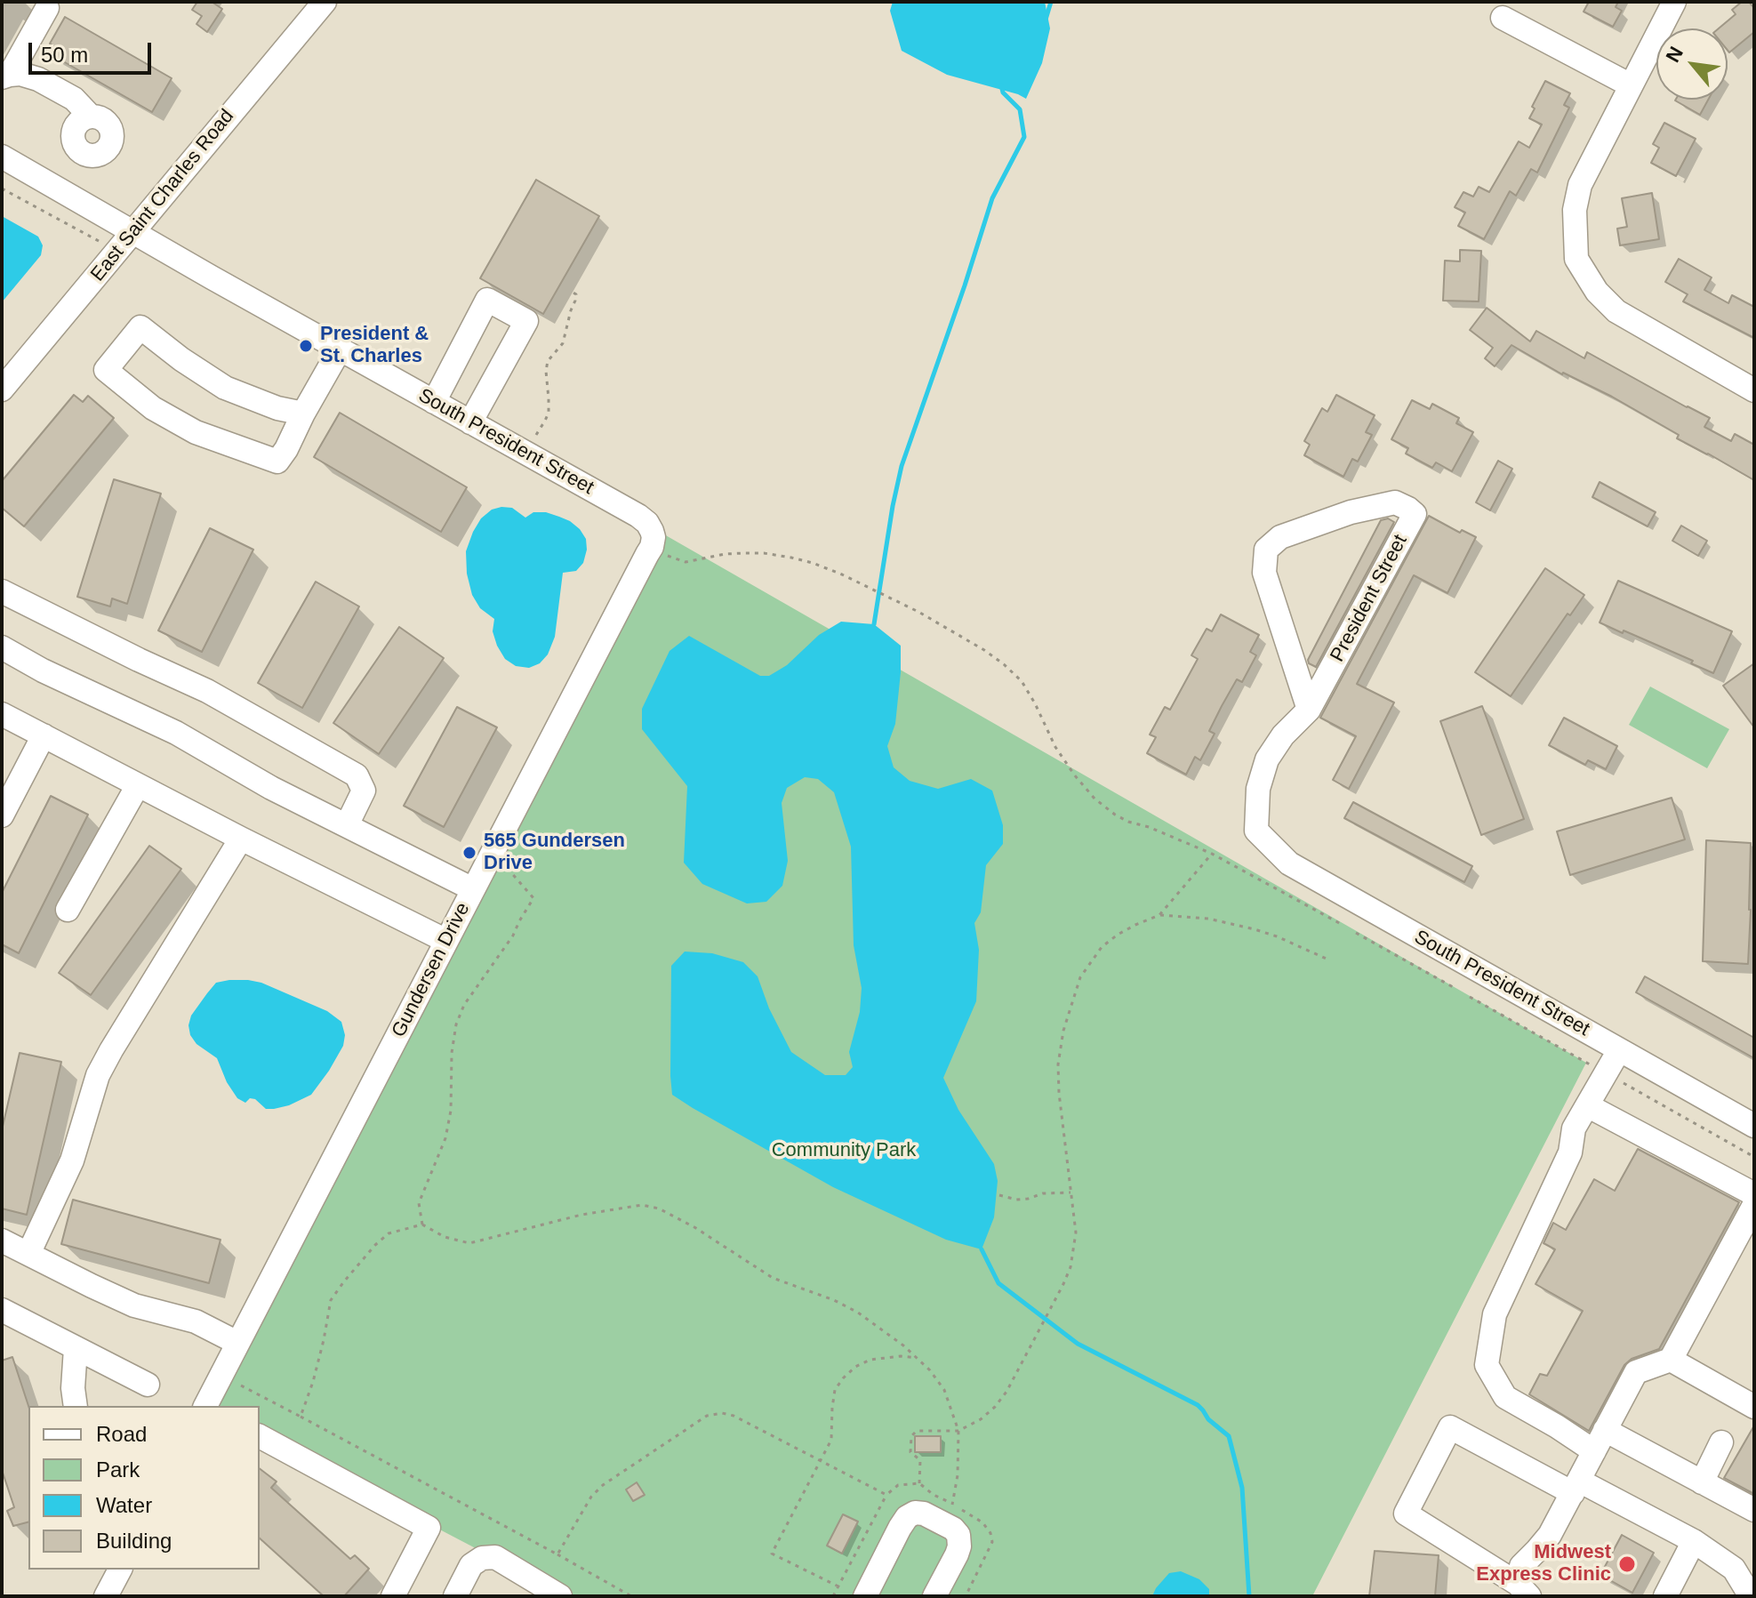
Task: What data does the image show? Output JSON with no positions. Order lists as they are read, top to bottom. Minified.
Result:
{"streets":{"street":["East Saint Charles Road","South President Street","President Street","Gundersen Drive"]},"crossings":[["East Saint Charles Road","South President Street"],["South President Street","President Street"],["South President Street","Gundersen Drive"]],"parks":["Community Park"],"places":["President & St. Charles","565 Gundersen Drive","Midwest Express Clinic"],"legend":["Road","Park","Water","Building"],"scale_bar":"50 m","north":"top left"}
